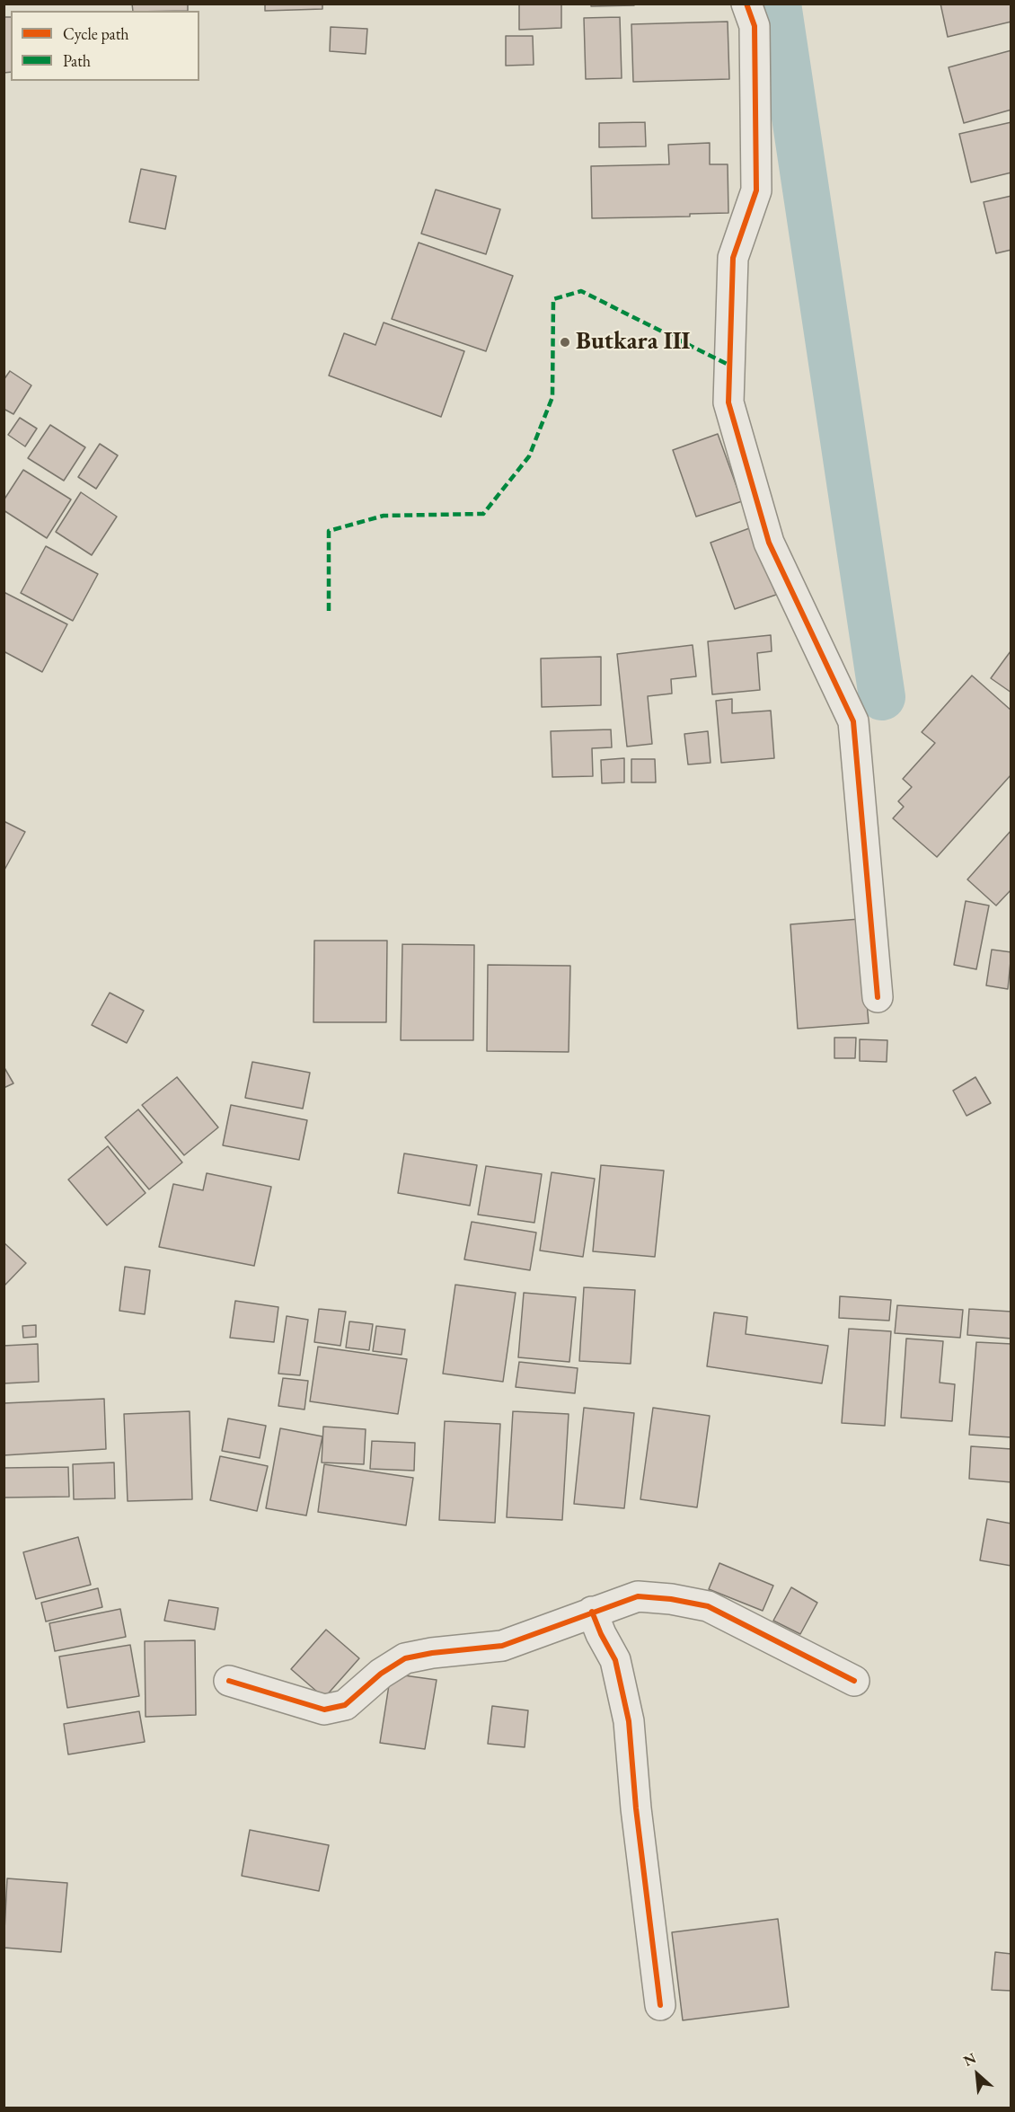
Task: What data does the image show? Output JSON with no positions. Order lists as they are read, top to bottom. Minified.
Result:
{"places":["Butkara III"],"legend":["Cycle path","Path"],"north":"top left"}
